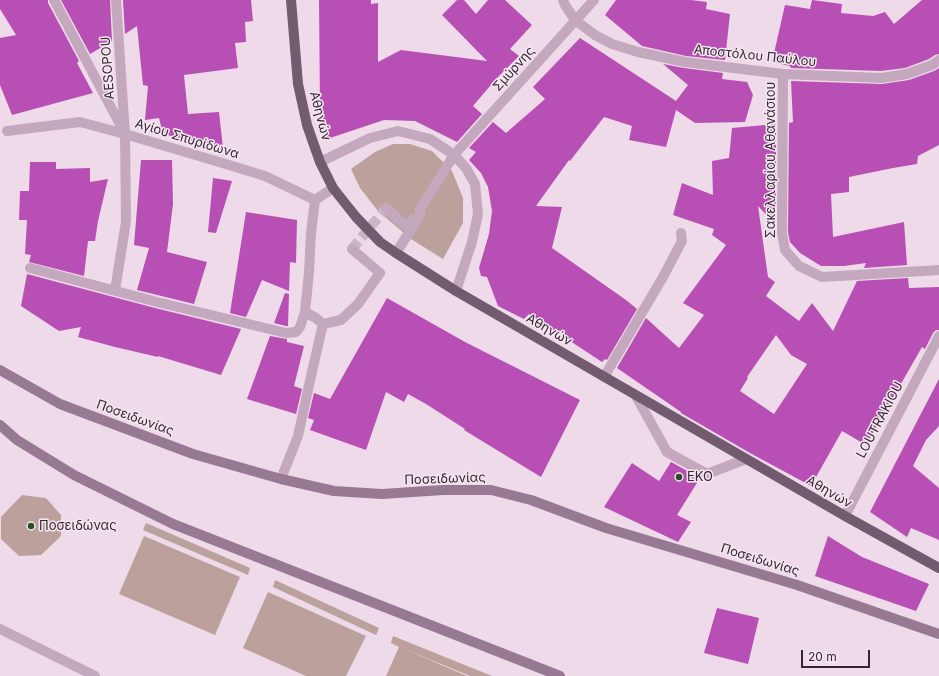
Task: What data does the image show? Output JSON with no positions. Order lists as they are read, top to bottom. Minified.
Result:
{"streets":{"main road":["Αθηνών"],"street":["Αποστόλου Παύλου","AESOPOU","Σμύρνης","Αγίου Σπυρίδωνα","Σακελλαρίου Αθανάσιου","Ποσειδωνίας","LOUTRAKIOU"]},"crossings":[["Αποστόλου Παύλου","Σμύρνης"],["Αποστόλου Παύλου","Σακελλαρίου Αθανάσιου"],["AESOPOU","Αγίου Σπυρίδωνα"],["Αθηνών","LOUTRAKIOU"]],"places":["EKO","Ποσειδώνας"],"scale_bar":"20 m"}
